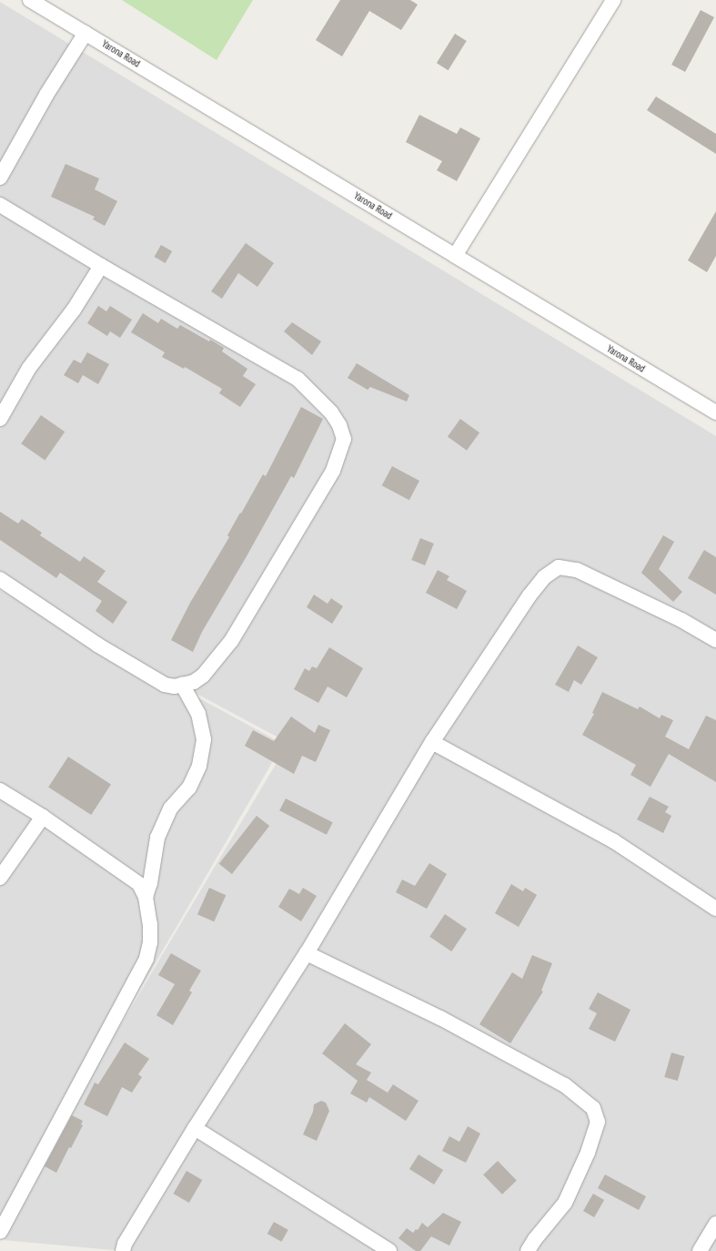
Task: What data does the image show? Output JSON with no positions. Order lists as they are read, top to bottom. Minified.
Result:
{"streets":{"street":["Yarona Road"]}}
